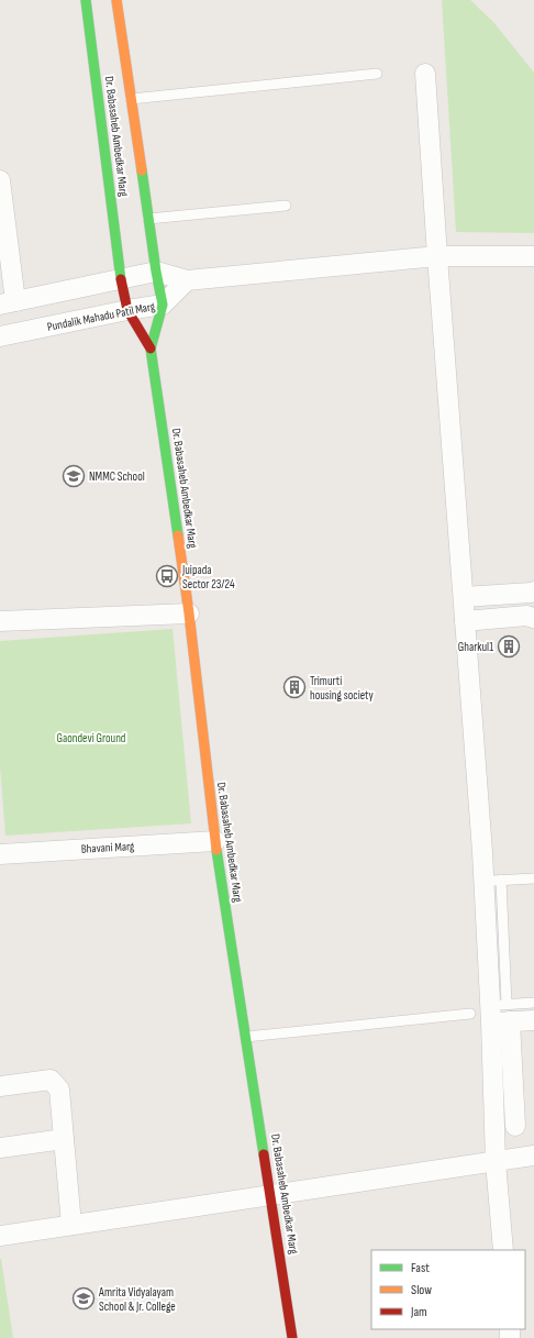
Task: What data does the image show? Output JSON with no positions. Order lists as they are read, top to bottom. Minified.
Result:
{"streets":{"main road":["Dr. Babasaheb Ambedkar Marg"],"street":["Pundalik Mahadu Patil Marg","Bhavani Marg"]},"crossings":[["Dr. Babasaheb Ambedkar Marg","Pundalik Mahadu Patil Marg"],["Dr. Babasaheb Ambedkar Marg","Bhavani Marg"]],"parks":["Gaondevi Ground"],"places":{"school or university":["NMMC School","Amrita Vidyalayam School & Jr. College"],"bus stop":["Juipada Sector 23/24"],"building":["Gharkul1","Trimurti housing society"]},"legend":["Fast","Slow","Jam"]}
